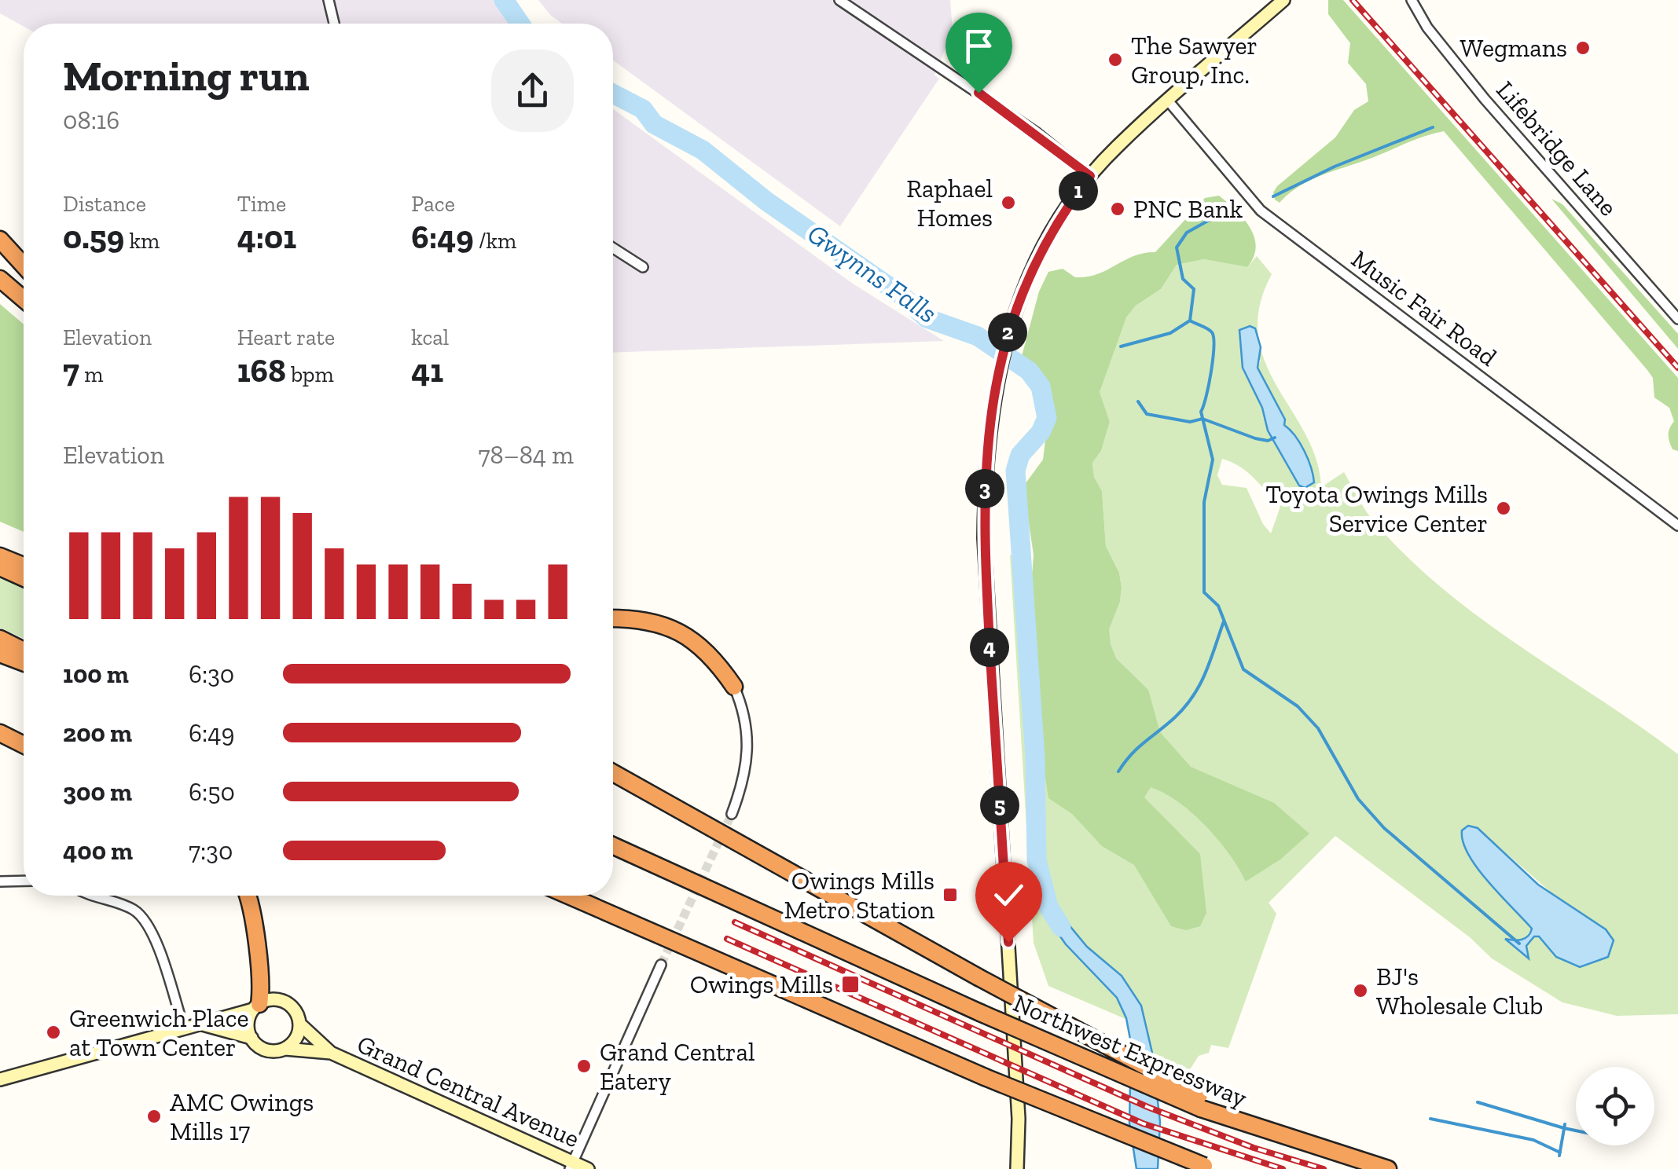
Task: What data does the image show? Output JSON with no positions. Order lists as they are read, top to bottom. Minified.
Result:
{"streets":{"highway":["Northwest Expressway"],"main road":["Grand Central Avenue"],"street":["Lifebridge Lane","Music Fair Road"]},"water":["Gwynns Falls"],"places":{"other":["Wegmans","The Sawyer Group, Inc.","Raphael Homes","PNC Bank","Toyota Owings Mills Service Center","BJ's Wholesale Club","Greenwich Place at Town Center","Grand Central Eatery","AMC Owings Mills 17"],"transit":["Owings Mills Metro Station","Owings Mills"]},"page":{"heading":["Morning run","08:16"],"stats":[["Distance","0.59 km"],["Time","4:01"],["Pace","6:49 /km"],["Elevation","7 m"],["Heart rate","168 bpm"],["kcal","41"]],"pins":["1","2","3","4","5"],"chart":["Elevation","78–84 m"],"list":[{"name":"100 m","note":"6:30"},{"name":"200 m","note":"6:49"},{"name":"300 m","note":"6:50"},{"name":"400 m","note":"7:30"}]}}
